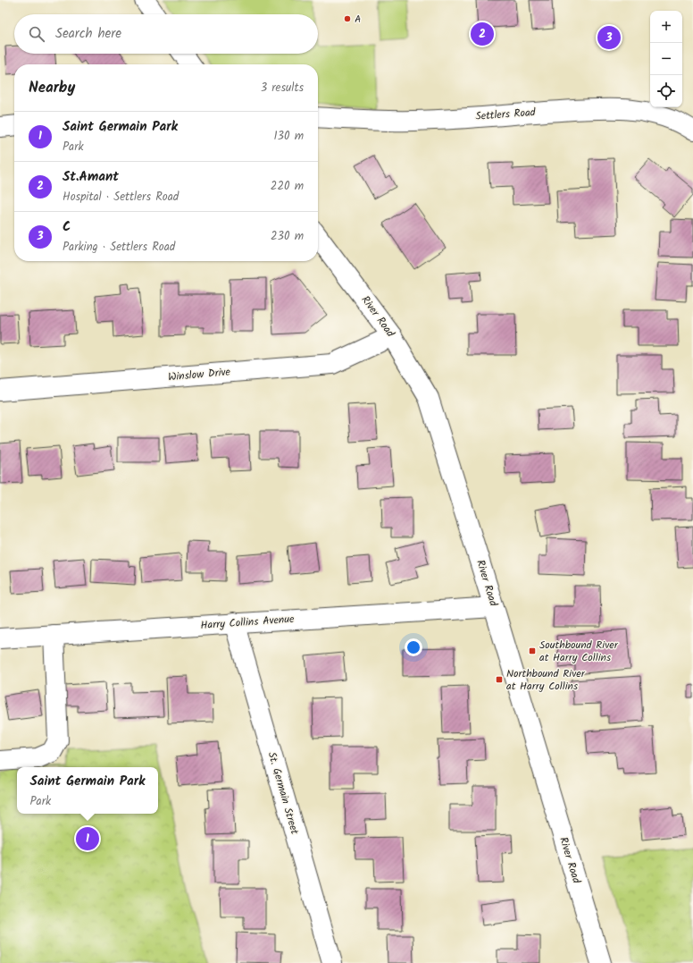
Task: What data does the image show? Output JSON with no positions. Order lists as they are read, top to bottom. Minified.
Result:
{"streets":{"street":["Settlers Road","River Road","Winslow Drive","Harry Collins Avenue","St. Germain Street"]},"crossings":[["River Road","Winslow Drive"],["River Road","Harry Collins Avenue"],["Harry Collins Avenue","St. Germain Street"]],"places":{"other":["A"],"transit":["Southbound River at Harry Collins","Northbound River at Harry Collins"]},"page":{"map_buttons":["+","−"],"search":"Search here","pins":["2","3","1"],"heading":["Nearby","3 results"],"list":[{"mark":"1","name":"Saint Germain Park","note":"Park","value":"130 m"},{"mark":"2","name":"St.Amant","note":"Hospital · Settlers Road","value":"220 m"},{"mark":"3","name":"C","note":"Parking · Settlers Road","value":"230 m"}],"popup":["Saint Germain Park","Park"]}}
